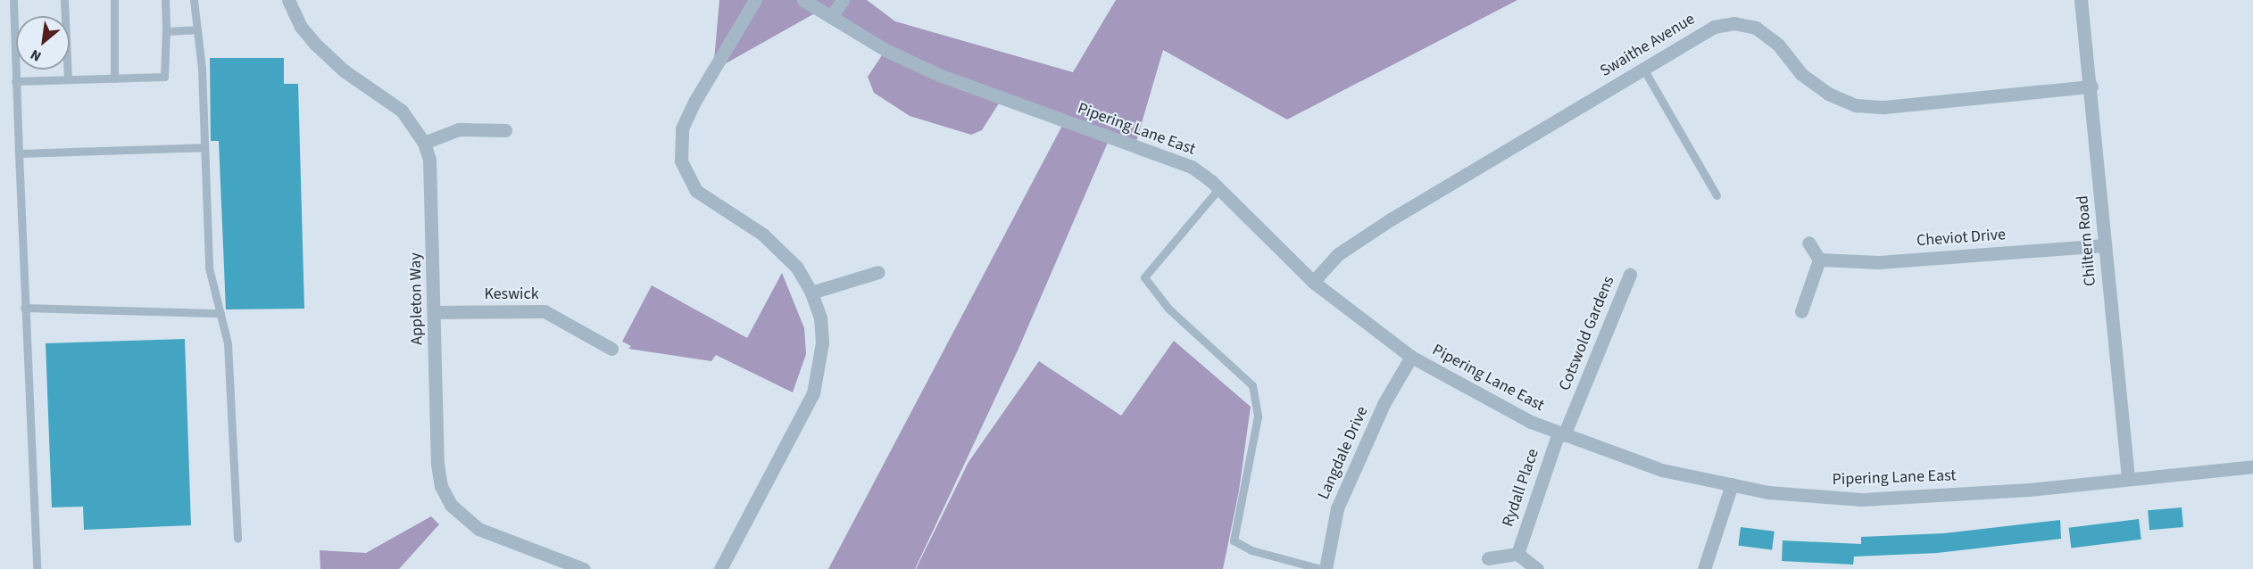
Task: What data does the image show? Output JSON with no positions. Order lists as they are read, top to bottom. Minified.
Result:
{"streets":{"street":["Swaithe Avenue","Pipering Lane East","Cheviot Drive","Chiltern Road","Keswick","Appleton Way","Cotswold Gardens","Langdale Drive","Rydall Place"]},"crossings":[["Swaithe Avenue","Pipering Lane East"],["Swaithe Avenue","Chiltern Road"],["Pipering Lane East","Chiltern Road"],["Pipering Lane East","Cotswold Gardens"],["Pipering Lane East","Langdale Drive"],["Pipering Lane East","Rydall Place"],["Cheviot Drive","Chiltern Road"],["Keswick","Appleton Way"],["Cotswold Gardens","Rydall Place"]],"north":"bottom left"}
